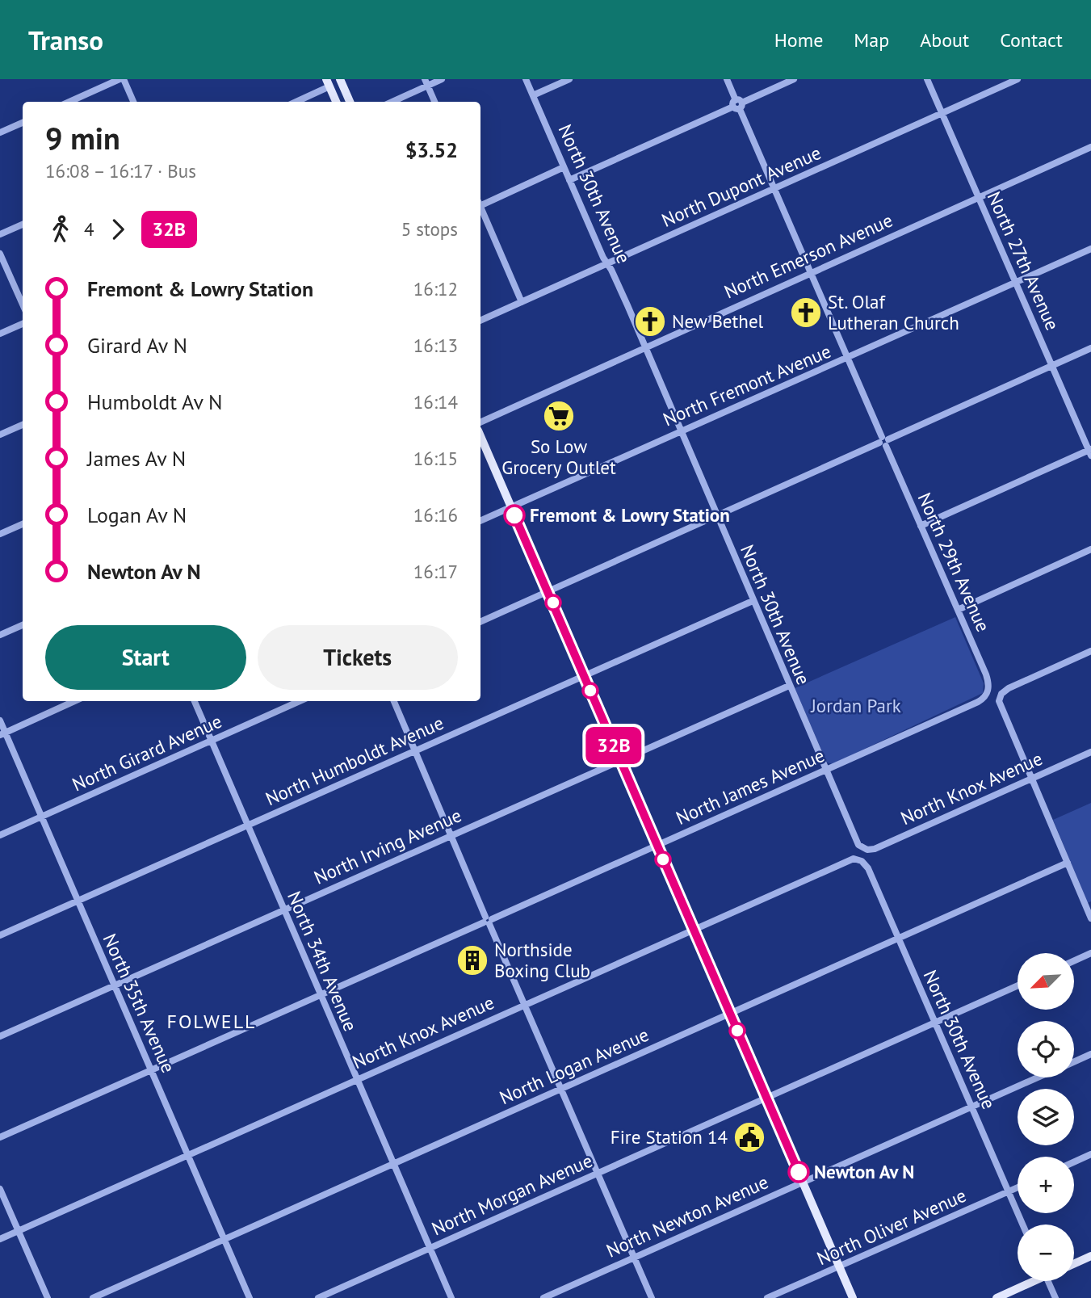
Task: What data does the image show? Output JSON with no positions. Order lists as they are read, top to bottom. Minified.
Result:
{"streets":{"street":["North Dupont Avenue","North 30th Avenue","North Emerson Avenue","North 27th Avenue","North Fremont Avenue","North 29th Avenue","North Girard Avenue","North Humboldt Avenue","North James Avenue","North Knox Avenue","North Irving Avenue","North 34th Avenue","North 35th Avenue","North Logan Avenue","North Morgan Avenue","North Newton Avenue","North Oliver Avenue"]},"crossings":[["North Dupont Avenue","North 30th Avenue"],["North Dupont Avenue","North 27th Avenue"],["North Dupont Avenue","North 29th Avenue"],["North 30th Avenue","North Emerson Avenue"],["North 30th Avenue","North Fremont Avenue"],["North 30th Avenue","North Humboldt Avenue"],["North 30th Avenue","North James Avenue"],["North 30th Avenue","North Knox Avenue"],["North 30th Avenue","North Irving Avenue"],["North 30th Avenue","North Logan Avenue"],["North 30th Avenue","North Morgan Avenue"],["North 30th Avenue","North Newton Avenue"],["North 30th Avenue","North Oliver Avenue"],["North Emerson Avenue","North 27th Avenue"],["North Emerson Avenue","North 29th Avenue"],["North 27th Avenue","North Fremont Avenue"],["North Fremont Avenue","North 29th Avenue"],["North 29th Avenue","North James Avenue"],["North Girard Avenue","North 34th Avenue"],["North Girard Avenue","North 35th Avenue"],["North Humboldt Avenue","North 34th Avenue"],["North Humboldt Avenue","North 35th Avenue"],["North James Avenue","North 34th Avenue"],["North James Avenue","North 35th Avenue"],["North Knox Avenue","North 34th Avenue"],["North Knox Avenue","North 35th Avenue"],["North Irving Avenue","North 34th Avenue"],["North Irving Avenue","North 35th Avenue"],["North 34th Avenue","North Logan Avenue"],["North 34th Avenue","North Morgan Avenue"],["North 35th Avenue","North Logan Avenue"]],"districts":["FOLWELL"],"parks":["Jordan Park"],"places":{"church":["St. Olaf Lutheran Church","New Bethel"],"supermarket":["So Low Grocery Outlet"],"other":["Fremont & Lowry Station","Newton Av N"],"building":["Northside Boxing Club"],"public building":["Fire Station 14"]},"lines":["bus line 32B"],"north":"bottom left","page":{"header":"Transo","nav":["Home","Map","About","Contact"],"on_map":"32B","heading":["9 min","16:08 – 16:17 · Bus","$3.52"],"legs":["4","32B","5 stops"],"list":[{"name":"Fremont & Lowry Station","value":"16:12"},{"name":"Girard Av N","value":"16:13"},{"name":"Humboldt Av N","value":"16:14"},{"name":"James Av N","value":"16:15"},{"name":"Logan Av N","value":"16:16"},{"name":"Newton Av N","value":"16:17"}],"buttons":["Start","Tickets"],"map_buttons":["+","−"]}}
